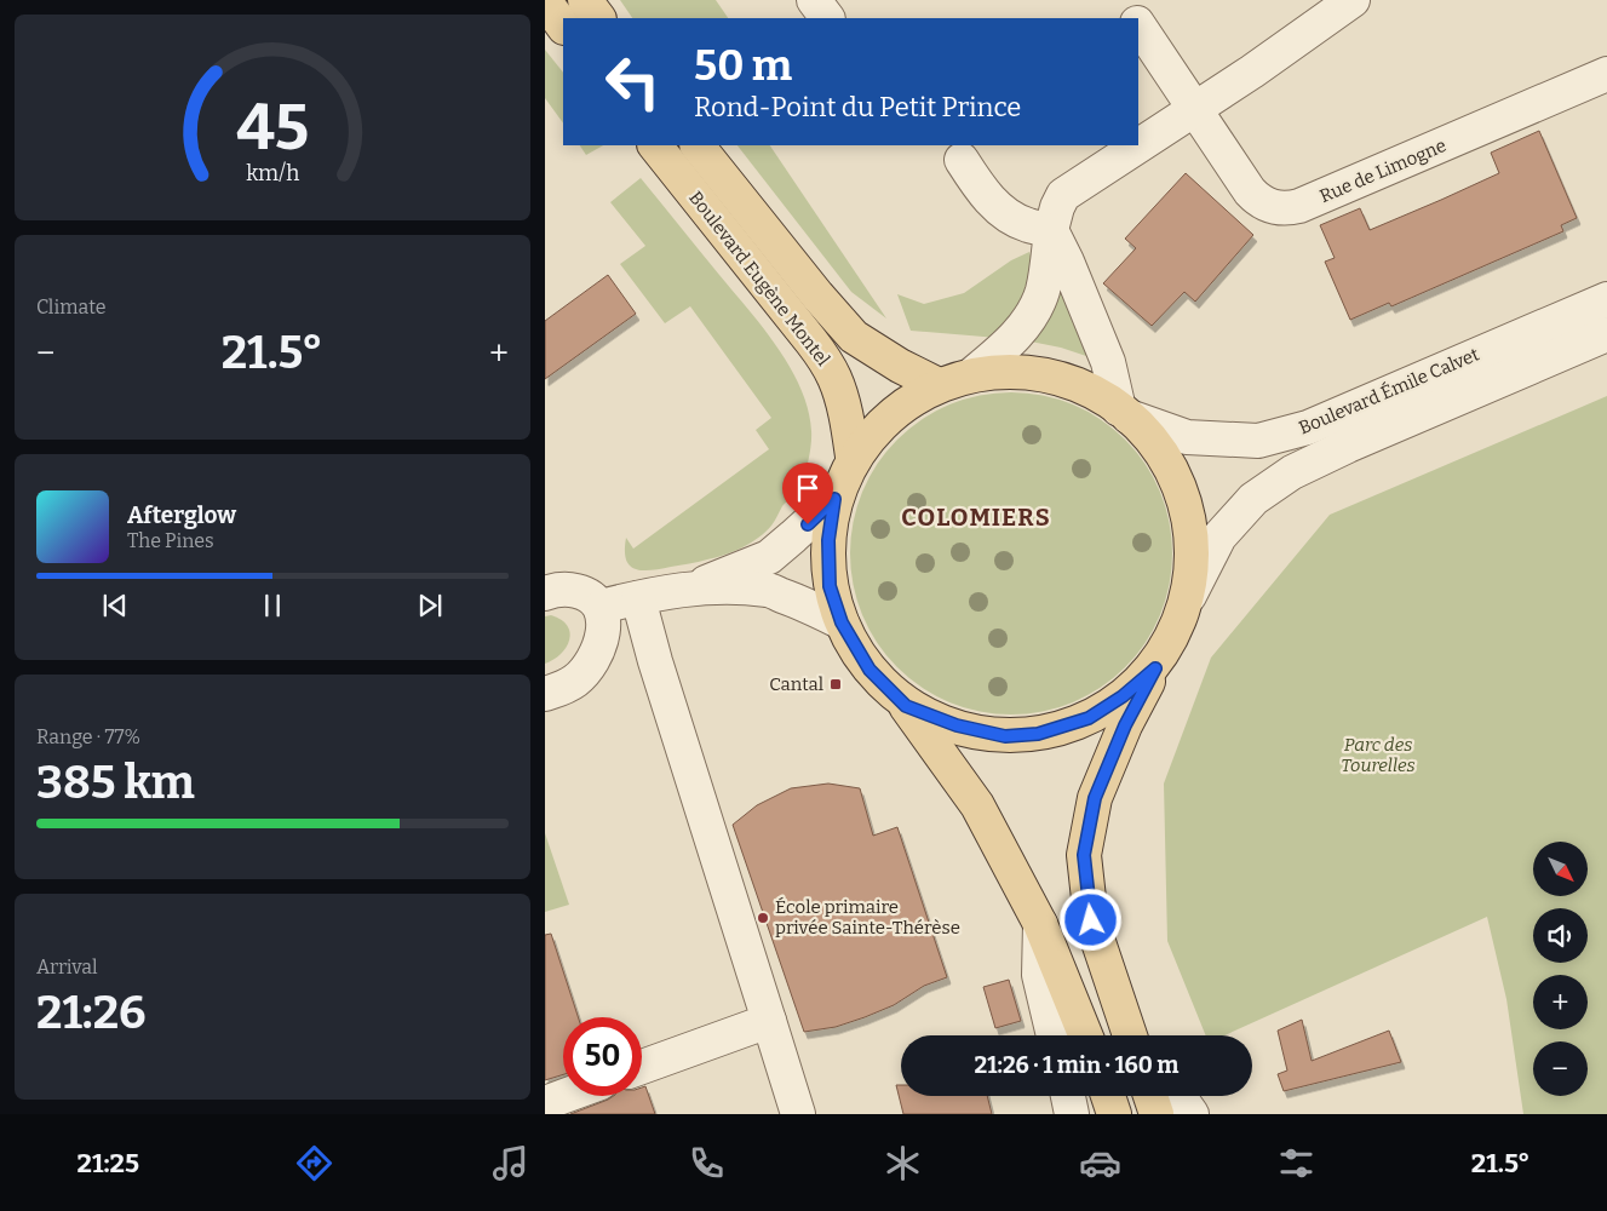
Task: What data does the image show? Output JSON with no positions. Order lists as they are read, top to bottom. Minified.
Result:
{"streets":{"main road":["Boulevard Eugène Montel"],"street":["Rue de Limogne","Boulevard Émile Calvet"]},"districts":["COLOMIERS"],"parks":["Parc des Tourelles"],"places":{"transit":["Cantal"],"other":["École primaire privée Sainte-Thérèse"]},"north":"bottom right","page":{"turn":["50 m","Rond-Point du Petit Prince"],"tile":["Climate",["Range · 77%","385 km"],["Arrival","21:26"]],"heat":["−","21.5°","+"],"song":["Afterglow","The Pines"],"map_buttons":["+","−"],"limit":"50","trip":"21:26 · 1 min · 160 m","tabs":["21:25","21.5°"],"gauge":["45","km/h"]}}
